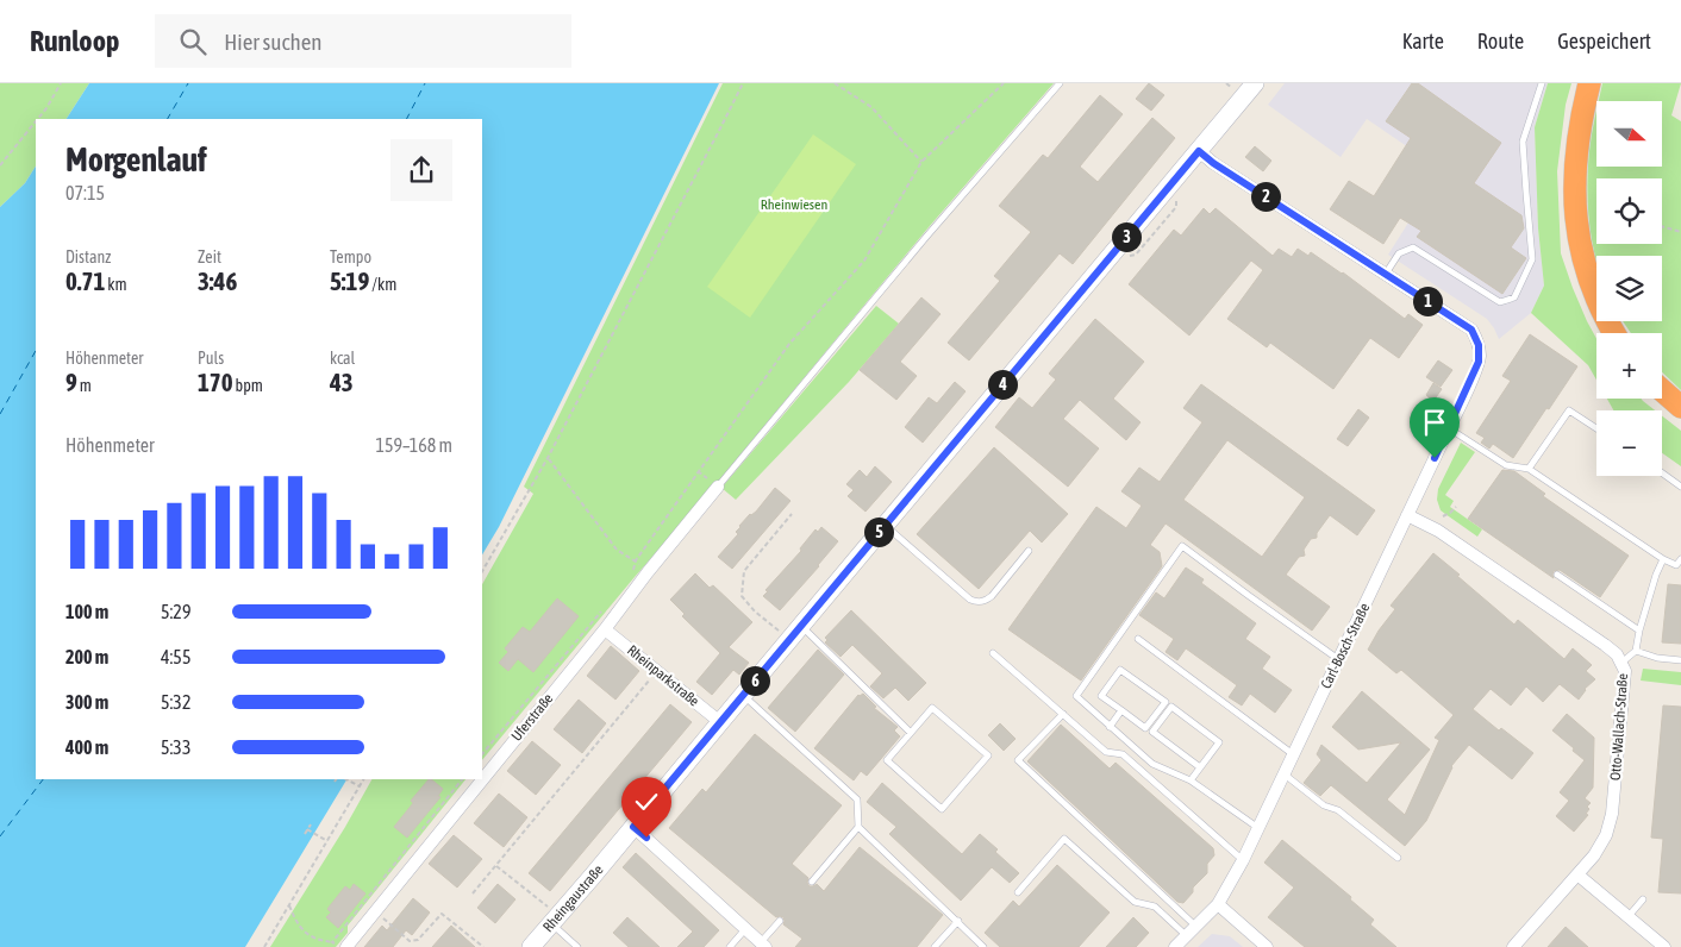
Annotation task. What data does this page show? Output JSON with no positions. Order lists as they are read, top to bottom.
{
  "streets": {
    "street": [
      "Carl-Bosch-Straße",
      "Rheinparkstraße",
      "Uferstraße",
      "Otto-Wallach-Straße",
      "Rheingaustraße"
    ]
  },
  "crossings": [
    ["Carl-Bosch-Straße", "Otto-Wallach-Straße"],
    ["Rheinparkstraße", "Uferstraße"],
    ["Rheinparkstraße", "Rheingaustraße"]
  ],
  "parks": ["Rheinwiesen"],
  "north": "right",
  "page": {
    "header": "Runloop",
    "search": "Hier suchen",
    "nav": ["Karte", "Route", "Gespeichert"],
    "map_buttons": ["+", "−"],
    "heading": ["Morgenlauf", "07:15"],
    "pins": [
      "2",
      "3",
      "1",
      "4",
      "5",
      "6"
    ],
    "stats": [
      ["Distanz", "0.71 km"],
      ["Zeit", "3:46"],
      ["Tempo", "5:19 /km"],
      ["Höhenmeter", "9 m"],
      ["Puls", "170 bpm"],
      ["kcal", "43"]
    ],
    "chart": ["Höhenmeter", "159–168 m"],
    "list": [
      {
        "name": "100 m",
        "note": "5:29"
      },
      {
        "name": "200 m",
        "note": "4:55"
      },
      {
        "name": "300 m",
        "note": "5:32"
      },
      {
        "name": "400 m",
        "note": "5:33"
      }
    ]
  }
}
